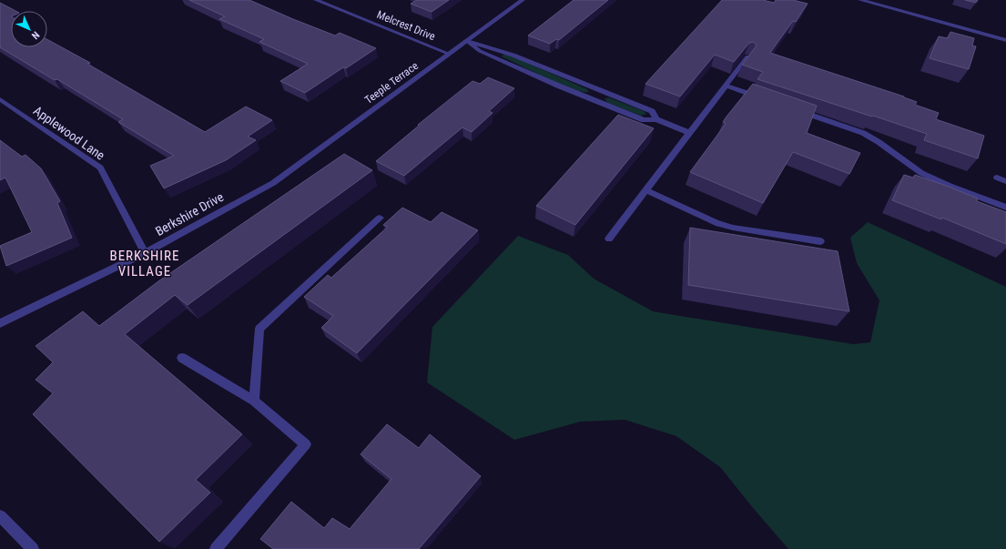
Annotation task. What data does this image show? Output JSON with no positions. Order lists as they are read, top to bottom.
{
  "streets": {
    "street": [
      "Melcrest Drive",
      "Teeple Terrace",
      "Applewood Lane",
      "Berkshire Drive"
    ]
  },
  "crossings": [
    ["Melcrest Drive", "Teeple Terrace"],
    ["Teeple Terrace", "Berkshire Drive"],
    ["Applewood Lane", "Berkshire Drive"]
  ],
  "districts": ["BERKSHIRE VILLAGE"],
  "north": "bottom right"
}
